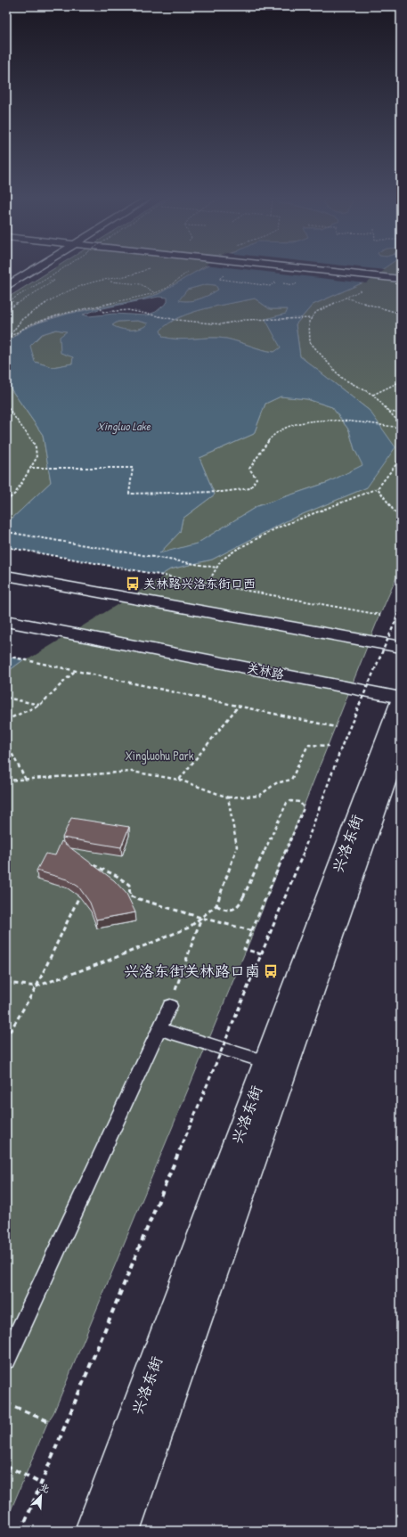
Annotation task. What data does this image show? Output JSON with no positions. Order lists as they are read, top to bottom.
{
  "streets": {
    "street": ["关林路", "兴洛东街"]
  },
  "crossings": [
    ["关林路", "兴洛东街"]
  ],
  "water": ["Xingluo Lake"],
  "parks": ["Xingluohu Park"],
  "places": {
    "bus stop": ["关林路兴洛东街口西", "兴洛东街关林路口南"]
  },
  "north": "top right"
}
